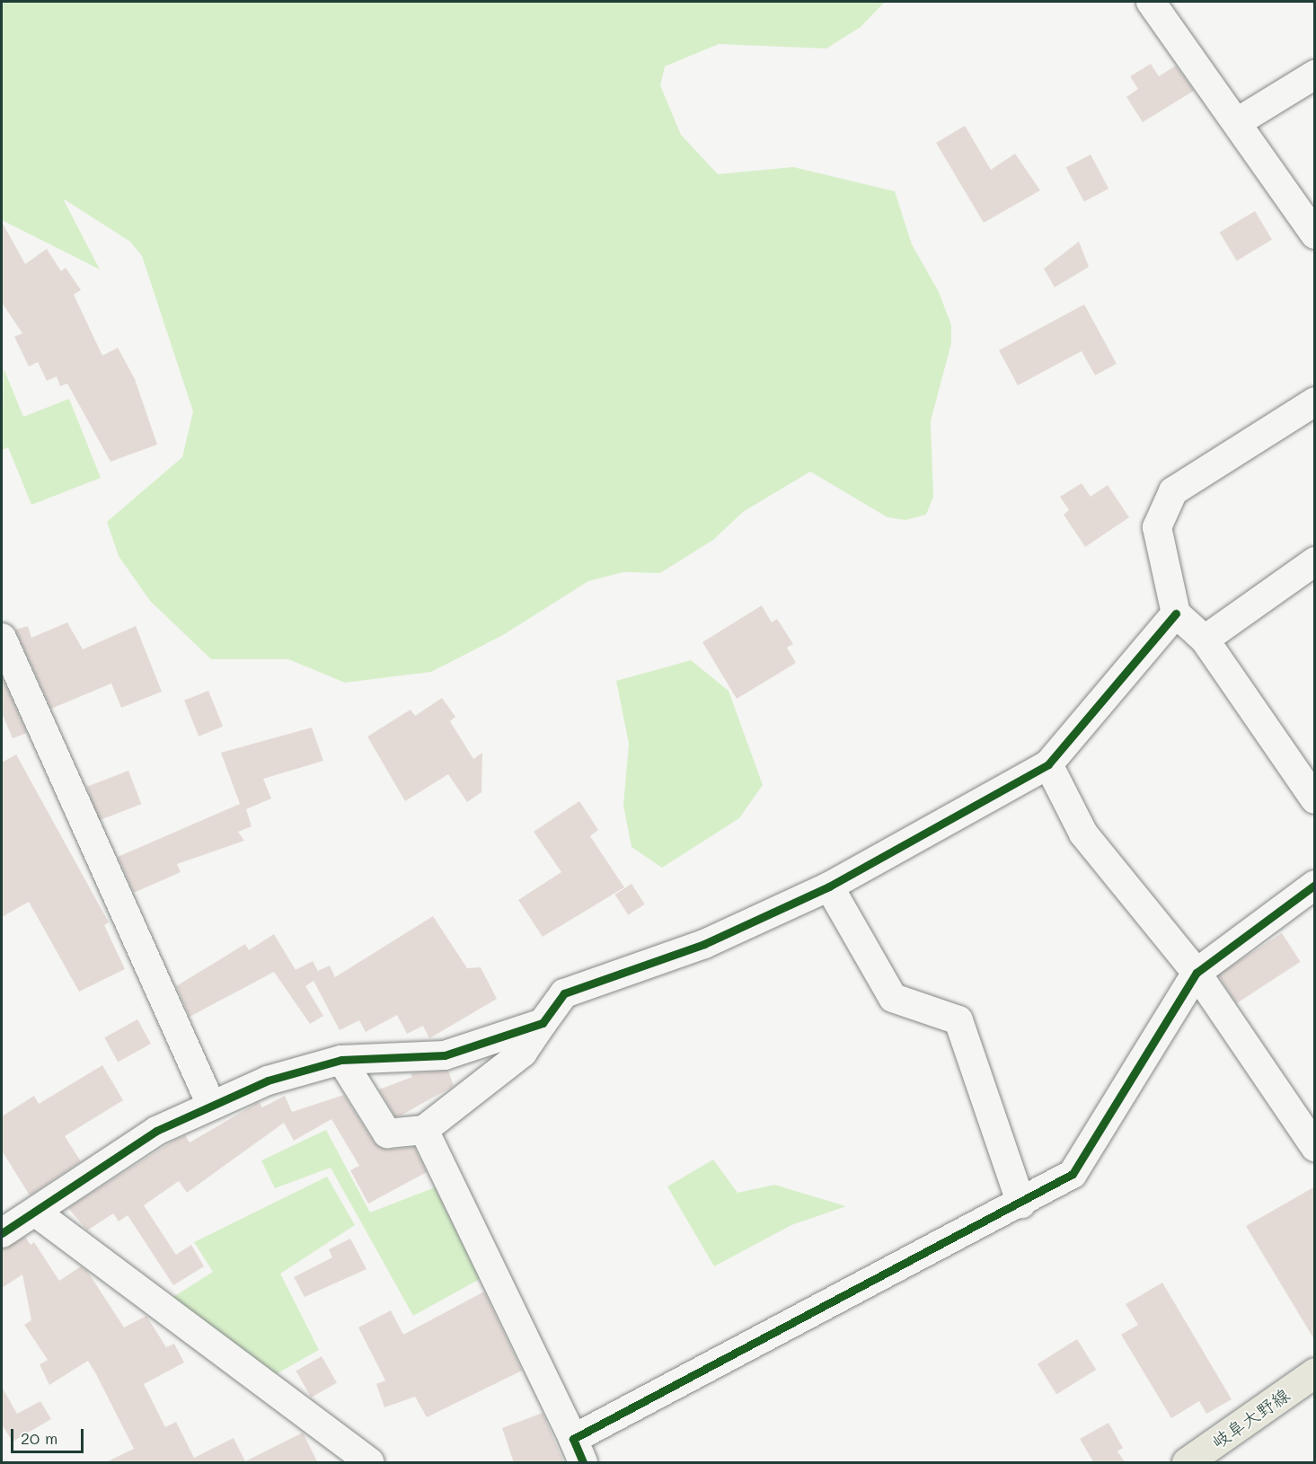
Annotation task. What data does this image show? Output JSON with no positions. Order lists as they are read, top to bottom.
{
  "streets": {
    "main road": ["岐阜大野線"]
  },
  "scale_bar": "20 m"
}
